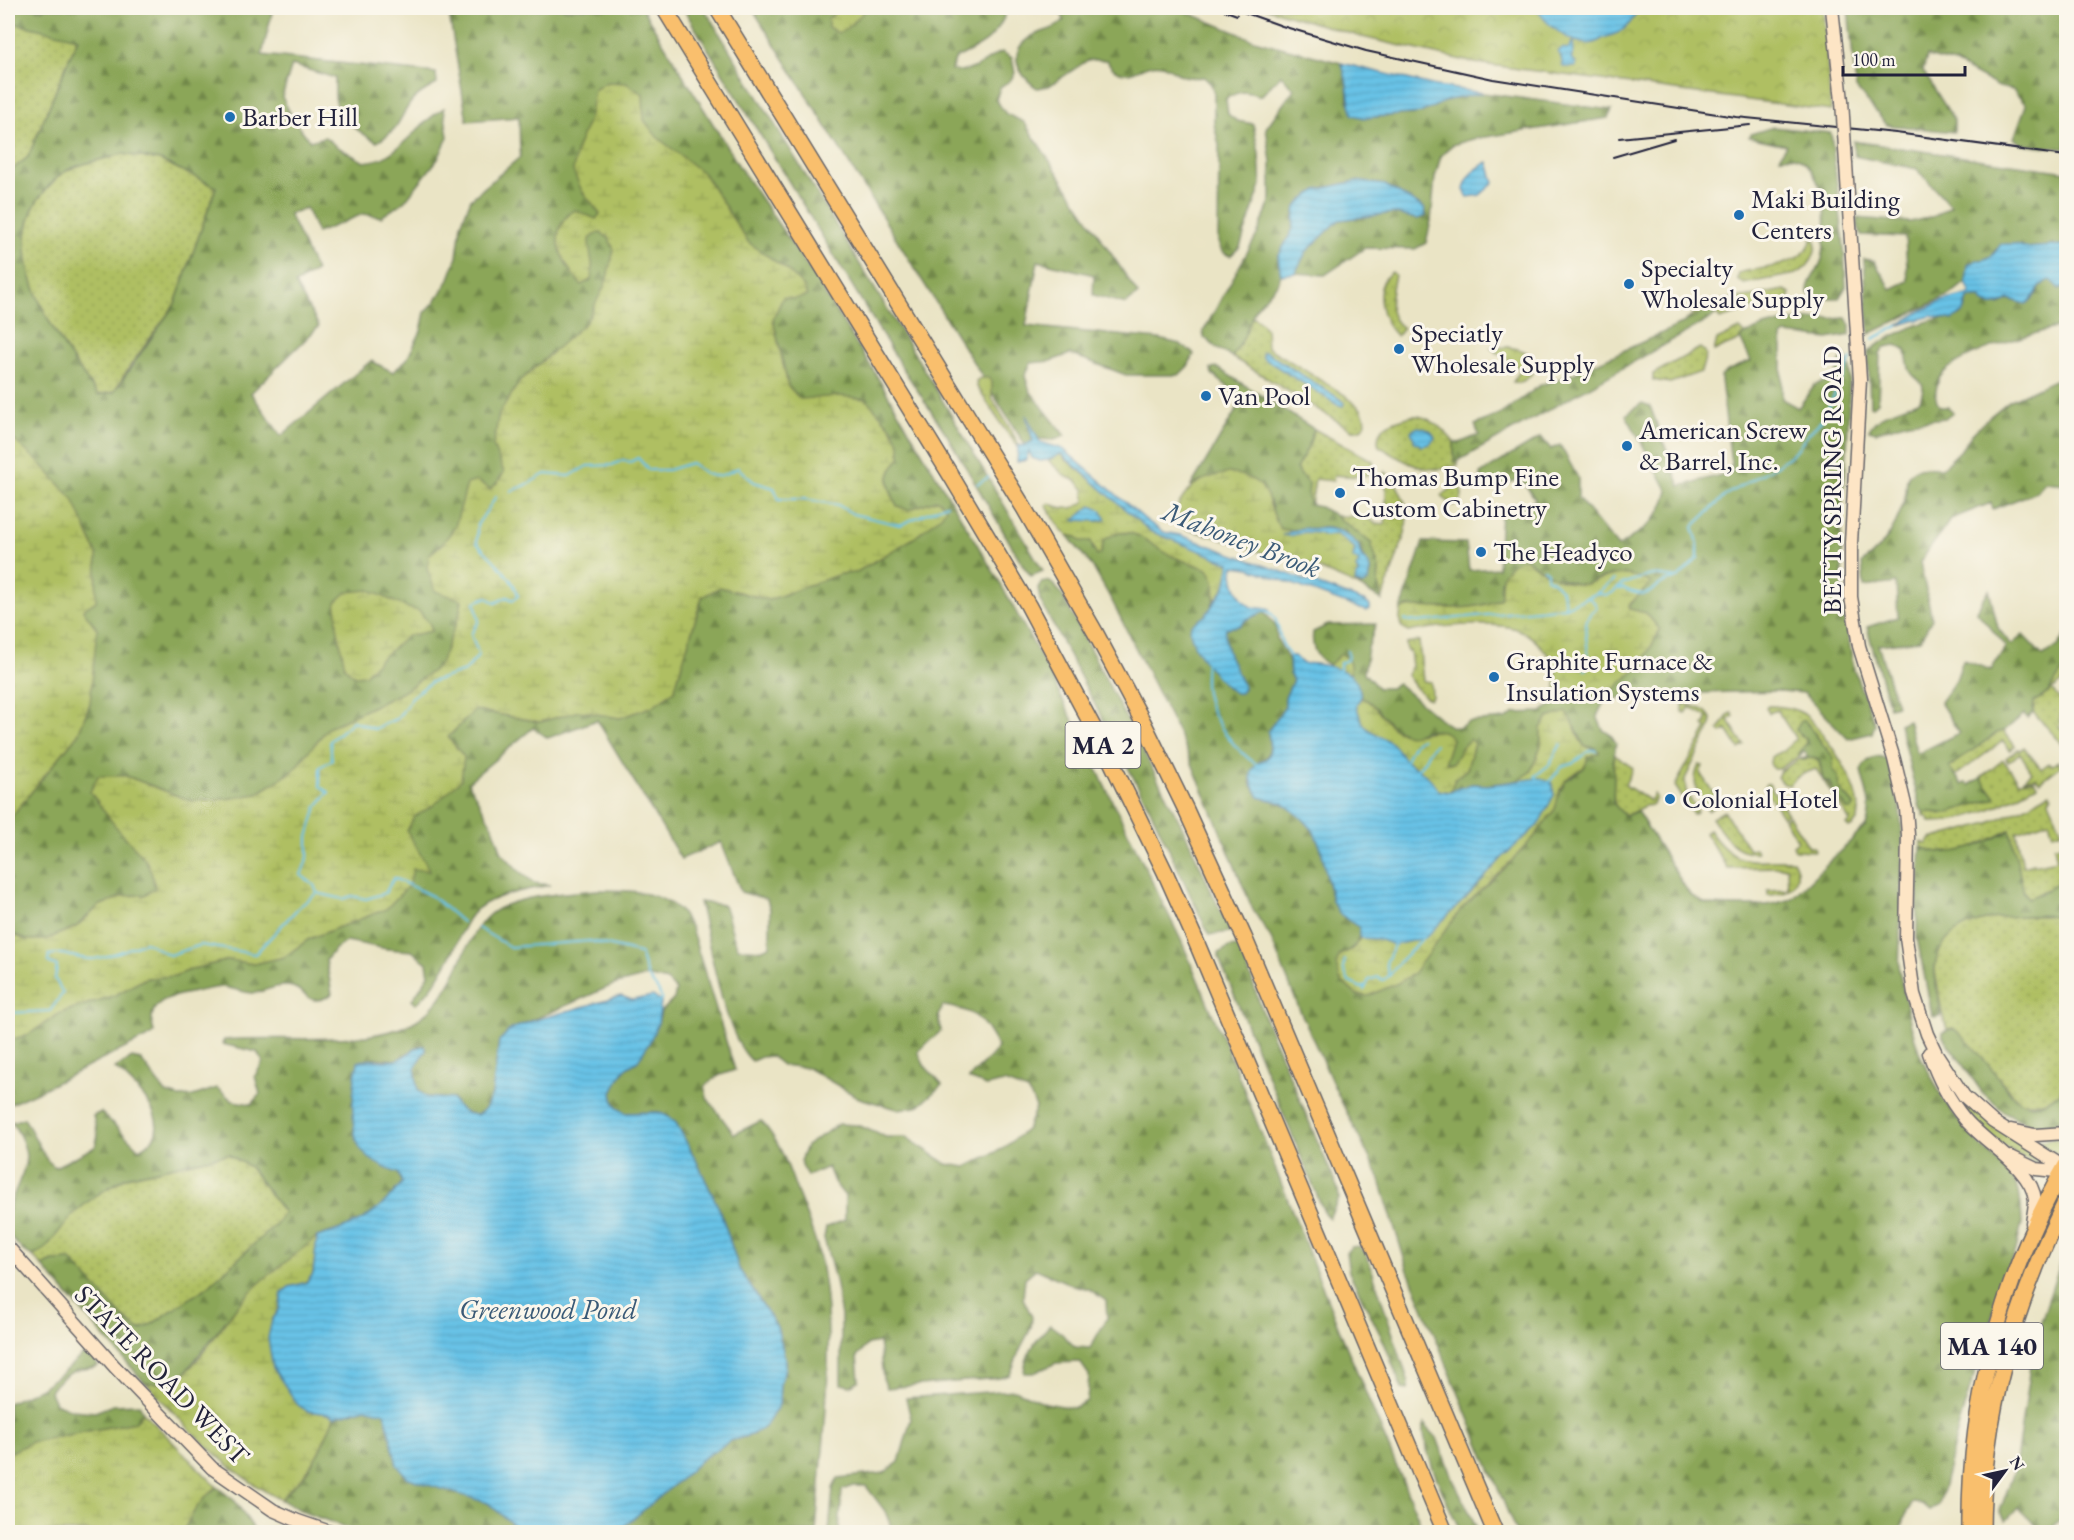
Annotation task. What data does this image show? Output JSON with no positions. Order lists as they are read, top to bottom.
{
  "streets": {
    "highway": ["MA 2", "MA 140"],
    "street": ["BETTY SPRING ROAD", "STATE ROAD WEST"]
  },
  "crossings": [
    ["BETTY SPRING ROAD", "MA 140"]
  ],
  "water": ["Mahoney Brook", "Greenwood Pond"],
  "places": [
    "Barber Hill",
    "Maki Building Centers",
    "Specialty Wholesale Supply",
    "Speciatly Wholesale Supply",
    "Van Pool",
    "American Screw & Barrel, Inc.",
    "Thomas Bump Fine Custom Cabinetry",
    "The Headyco",
    "Graphite Furnace & Insulation Systems",
    "Colonial Hotel"
  ],
  "scale_bar": "100 m",
  "north": "top right"
}
